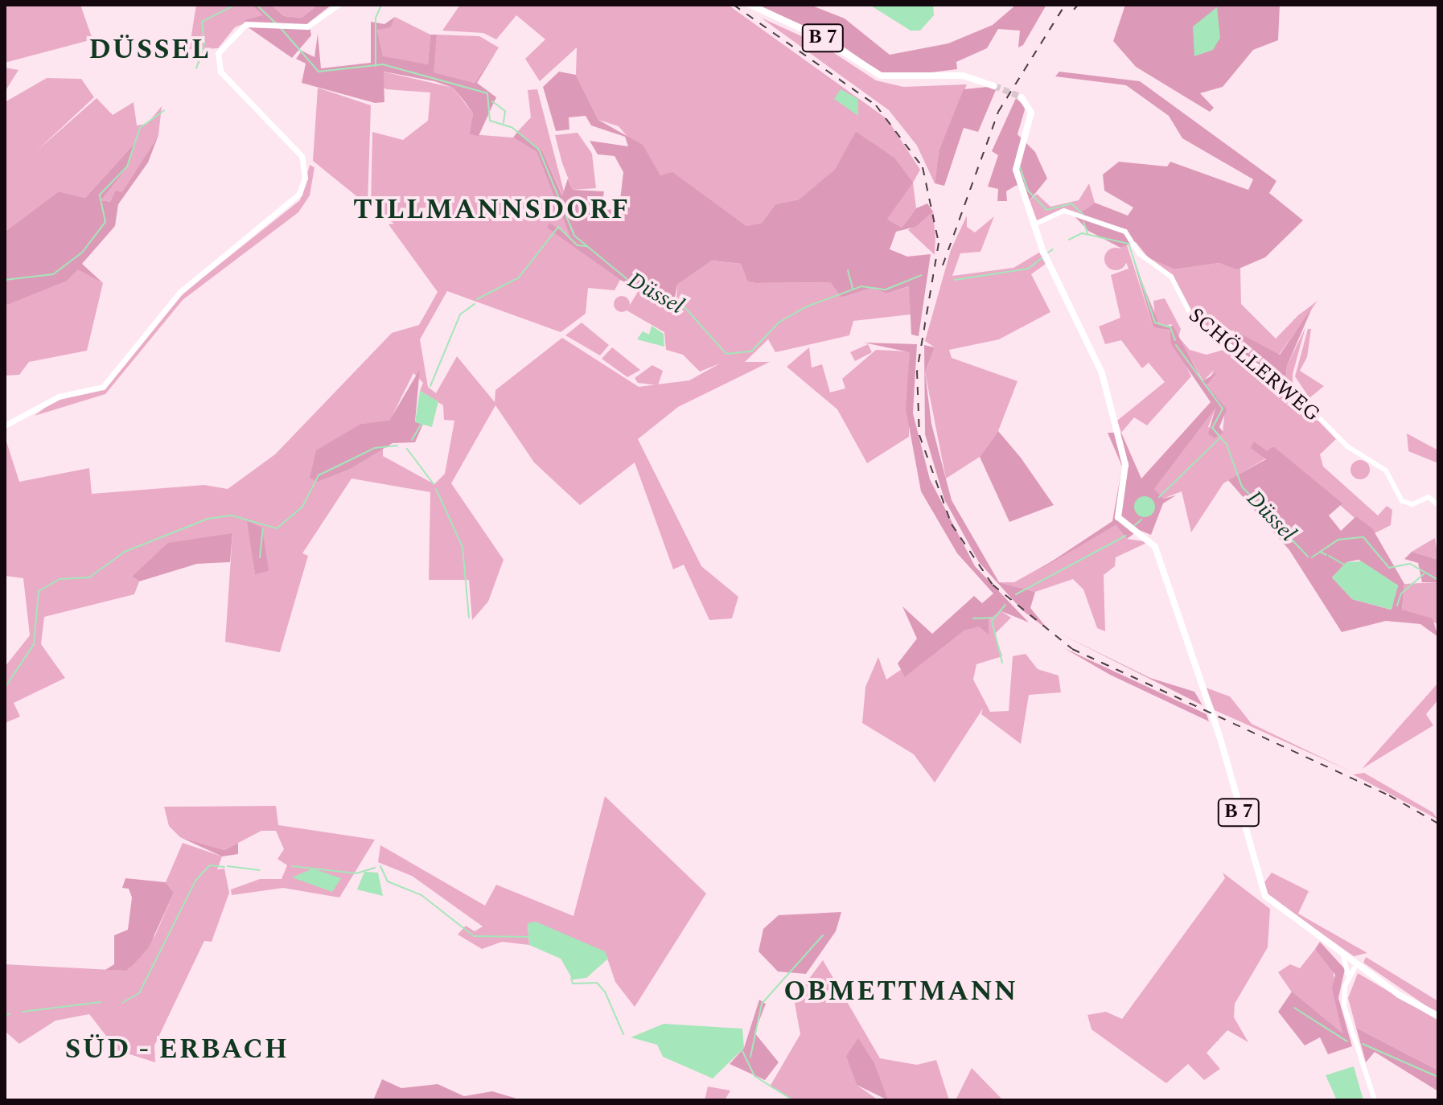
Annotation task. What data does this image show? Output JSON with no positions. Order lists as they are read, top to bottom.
{
  "streets": {
    "main road": ["B 7"],
    "street": ["SCHÖLLERWEG"]
  },
  "crossings": [
    ["B 7", "SCHÖLLERWEG"]
  ],
  "districts": [
    "DÜSSEL",
    "TILLMANNSDORF",
    "OBMETTMANN",
    "SÜD - ERBACH"
  ],
  "water": ["Düssel"]
}
